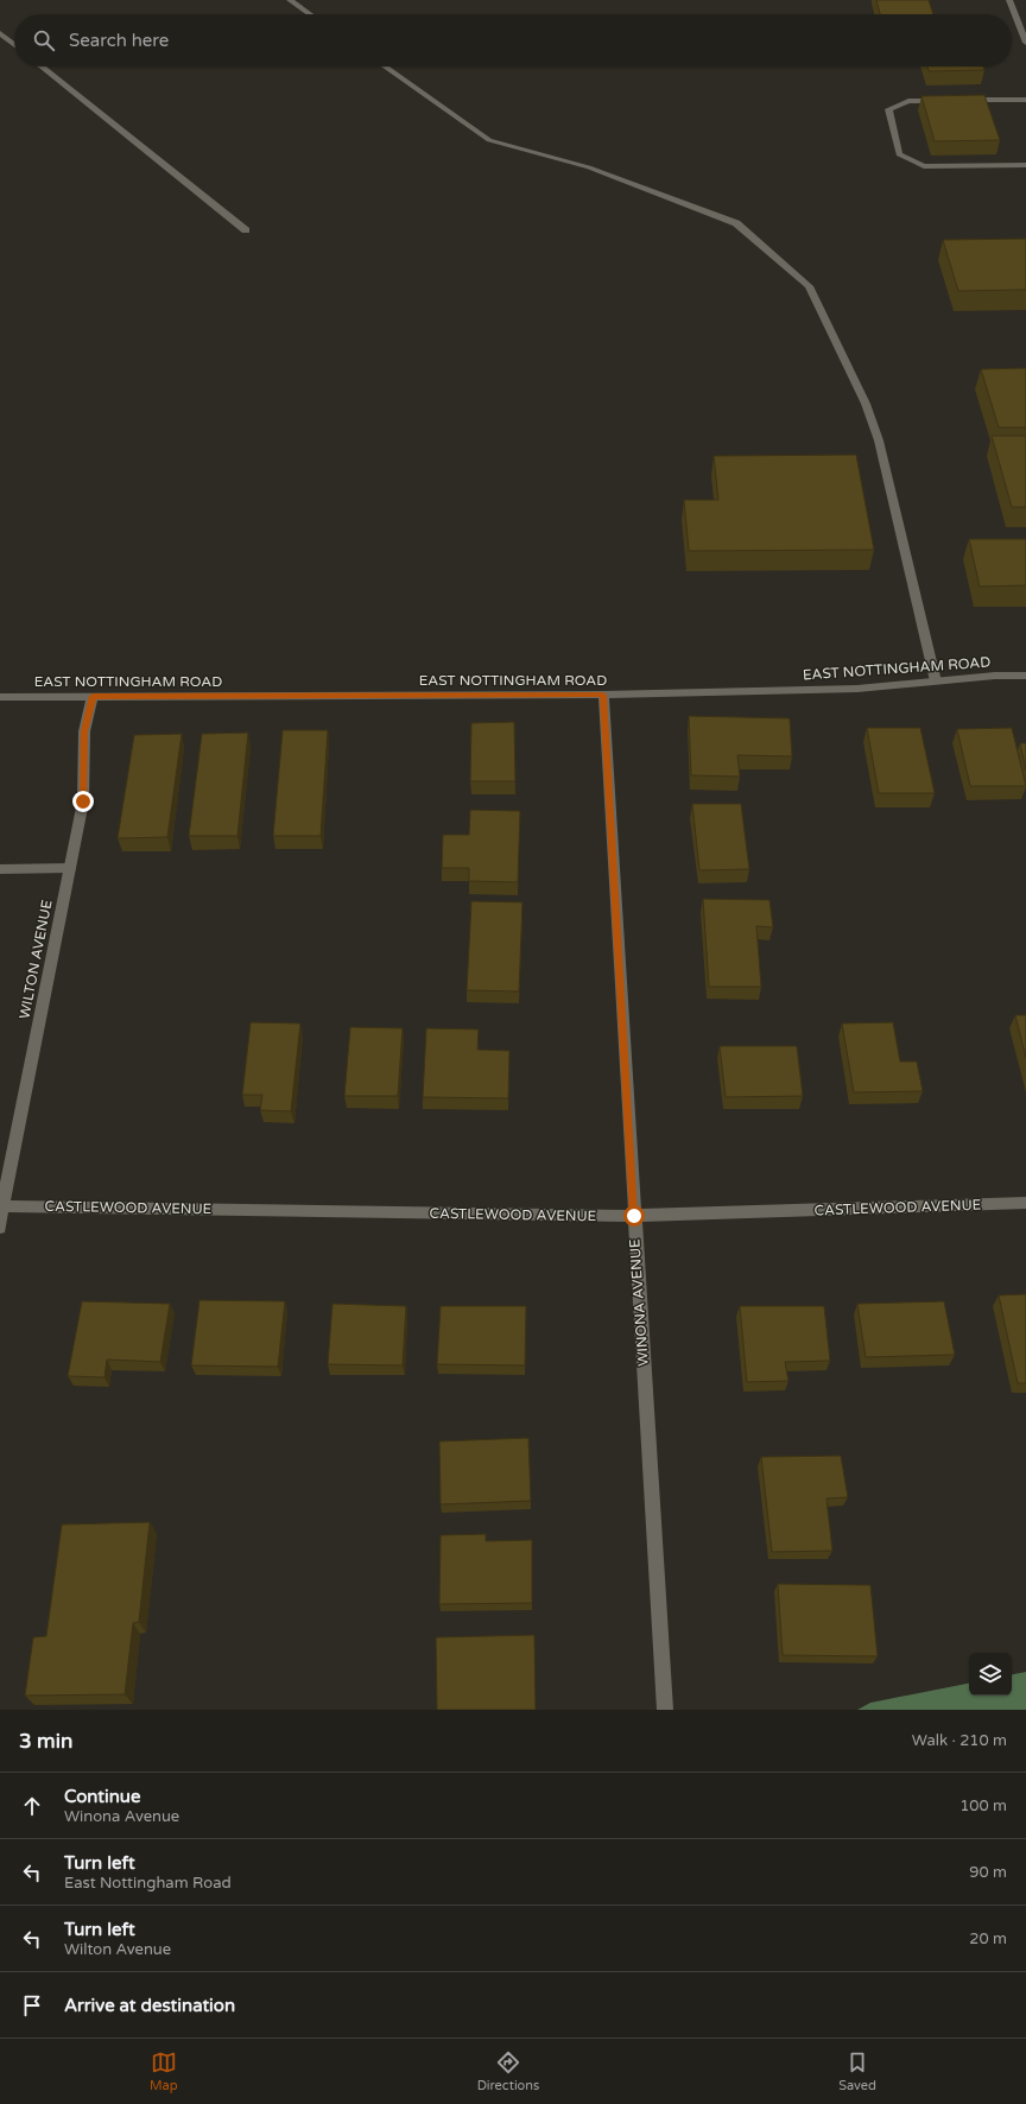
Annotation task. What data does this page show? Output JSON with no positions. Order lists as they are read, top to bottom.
{
  "streets": {
    "street": [
      "EAST NOTTINGHAM ROAD",
      "WILTON AVENUE",
      "CASTLEWOOD AVENUE",
      "WINONA AVENUE"
    ]
  },
  "crossings": [
    ["EAST NOTTINGHAM ROAD", "WILTON AVENUE"],
    ["EAST NOTTINGHAM ROAD", "WINONA AVENUE"],
    ["WILTON AVENUE", "CASTLEWOOD AVENUE"],
    ["CASTLEWOOD AVENUE", "WINONA AVENUE"]
  ],
  "page": {
    "search": "Search here",
    "heading": ["3 min", "Walk · 210 m"],
    "list": [
      ["Continue", "Winona Avenue", "100 m"],
      ["Turn left", "East Nottingham Road", "90 m"],
      ["Turn left", "Wilton Avenue", "20 m"],
      "Arrive at destination"
    ],
    "nav": ["Map", "Directions", "Saved"]
  }
}
